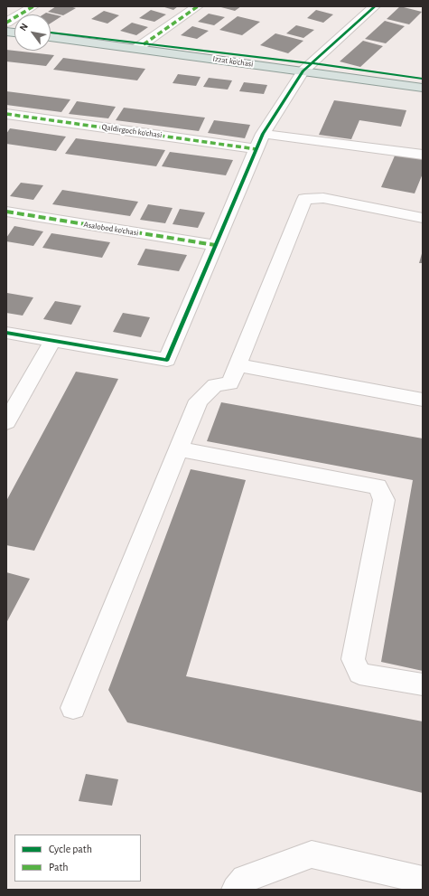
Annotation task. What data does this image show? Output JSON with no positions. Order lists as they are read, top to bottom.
{
  "streets": {
    "main road": ["Izzat ko'chasi"],
    "street": ["Qaldirgoch ko'chasi", "Asalobod ko'chasi"]
  },
  "legend": ["Cycle path", "Path"],
  "north": "top left"
}
